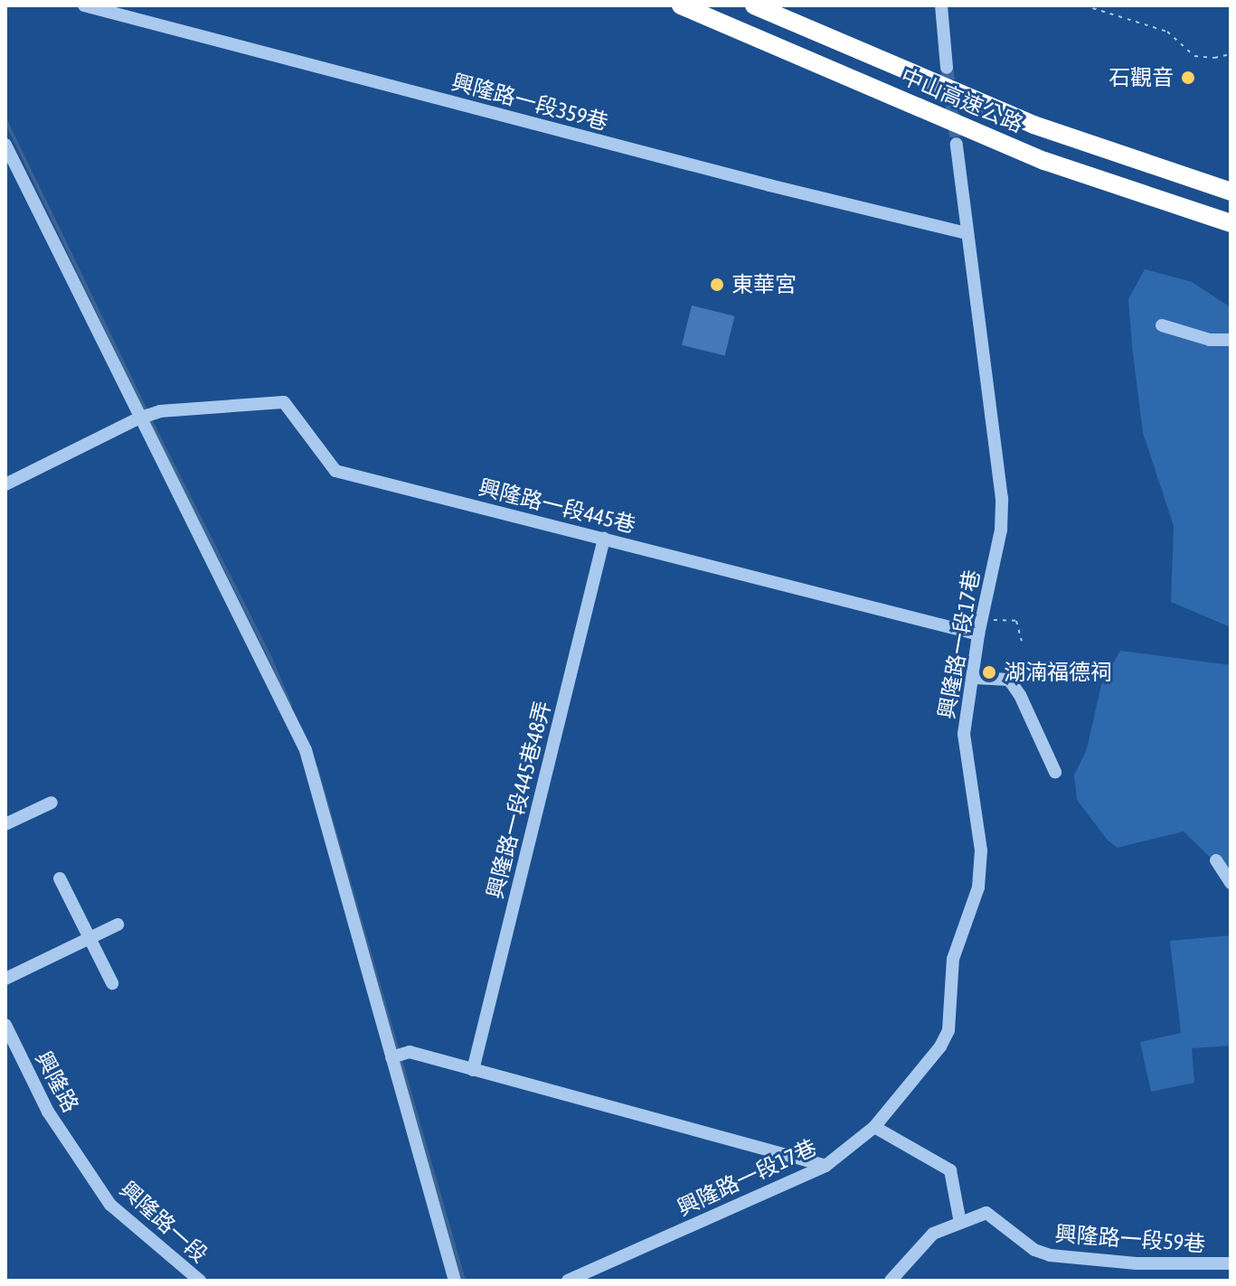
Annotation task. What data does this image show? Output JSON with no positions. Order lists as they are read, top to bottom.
{
  "streets": {
    "highway": ["中山高速公路"],
    "street": [
      "興隆路一段359巷",
      "興隆路一段445巷",
      "興隆路一段17巷",
      "興隆路一段445巷48弄",
      "興隆路",
      "興隆路一段",
      "興隆路一段59巷"
    ]
  },
  "crossings": [
    ["興隆路一段359巷", "興隆路一段17巷"],
    ["興隆路一段445巷", "興隆路一段17巷"],
    ["興隆路一段445巷", "興隆路一段445巷48弄"],
    ["興隆路", "興隆路一段"]
  ],
  "places": ["石觀音", "東華宮", "湖湳福德祠"]
}
